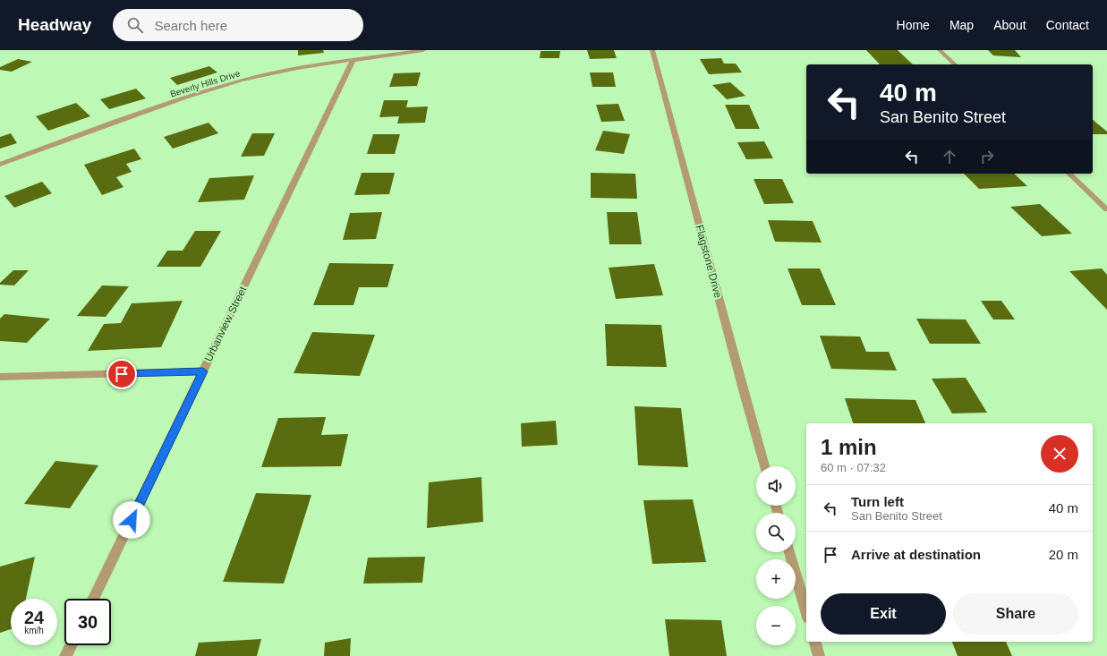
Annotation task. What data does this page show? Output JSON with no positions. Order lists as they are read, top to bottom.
{
  "streets": {
    "street": ["Beverly Hills Drive", "Flagstone Drive", "Urbanview Street"]
  },
  "crossings": [
    ["Beverly Hills Drive", "Urbanview Street"]
  ],
  "page": {
    "header": "Headway",
    "search": "Search here",
    "nav": [
      "Home",
      "Map",
      "About",
      "Contact"
    ],
    "turn": ["40 m", "San Benito Street"],
    "heading": ["1 min", "60 m · 07:32"],
    "map_buttons": ["+", "−"],
    "list": [
      {
        "name": "Turn left",
        "note": "San Benito Street",
        "value": "40 m"
      },
      {
        "name": "Arrive at destination",
        "value": "20 m"
      }
    ],
    "buttons": ["Exit", "Share"],
    "speed": "24 km/h",
    "limit": "30"
  }
}
